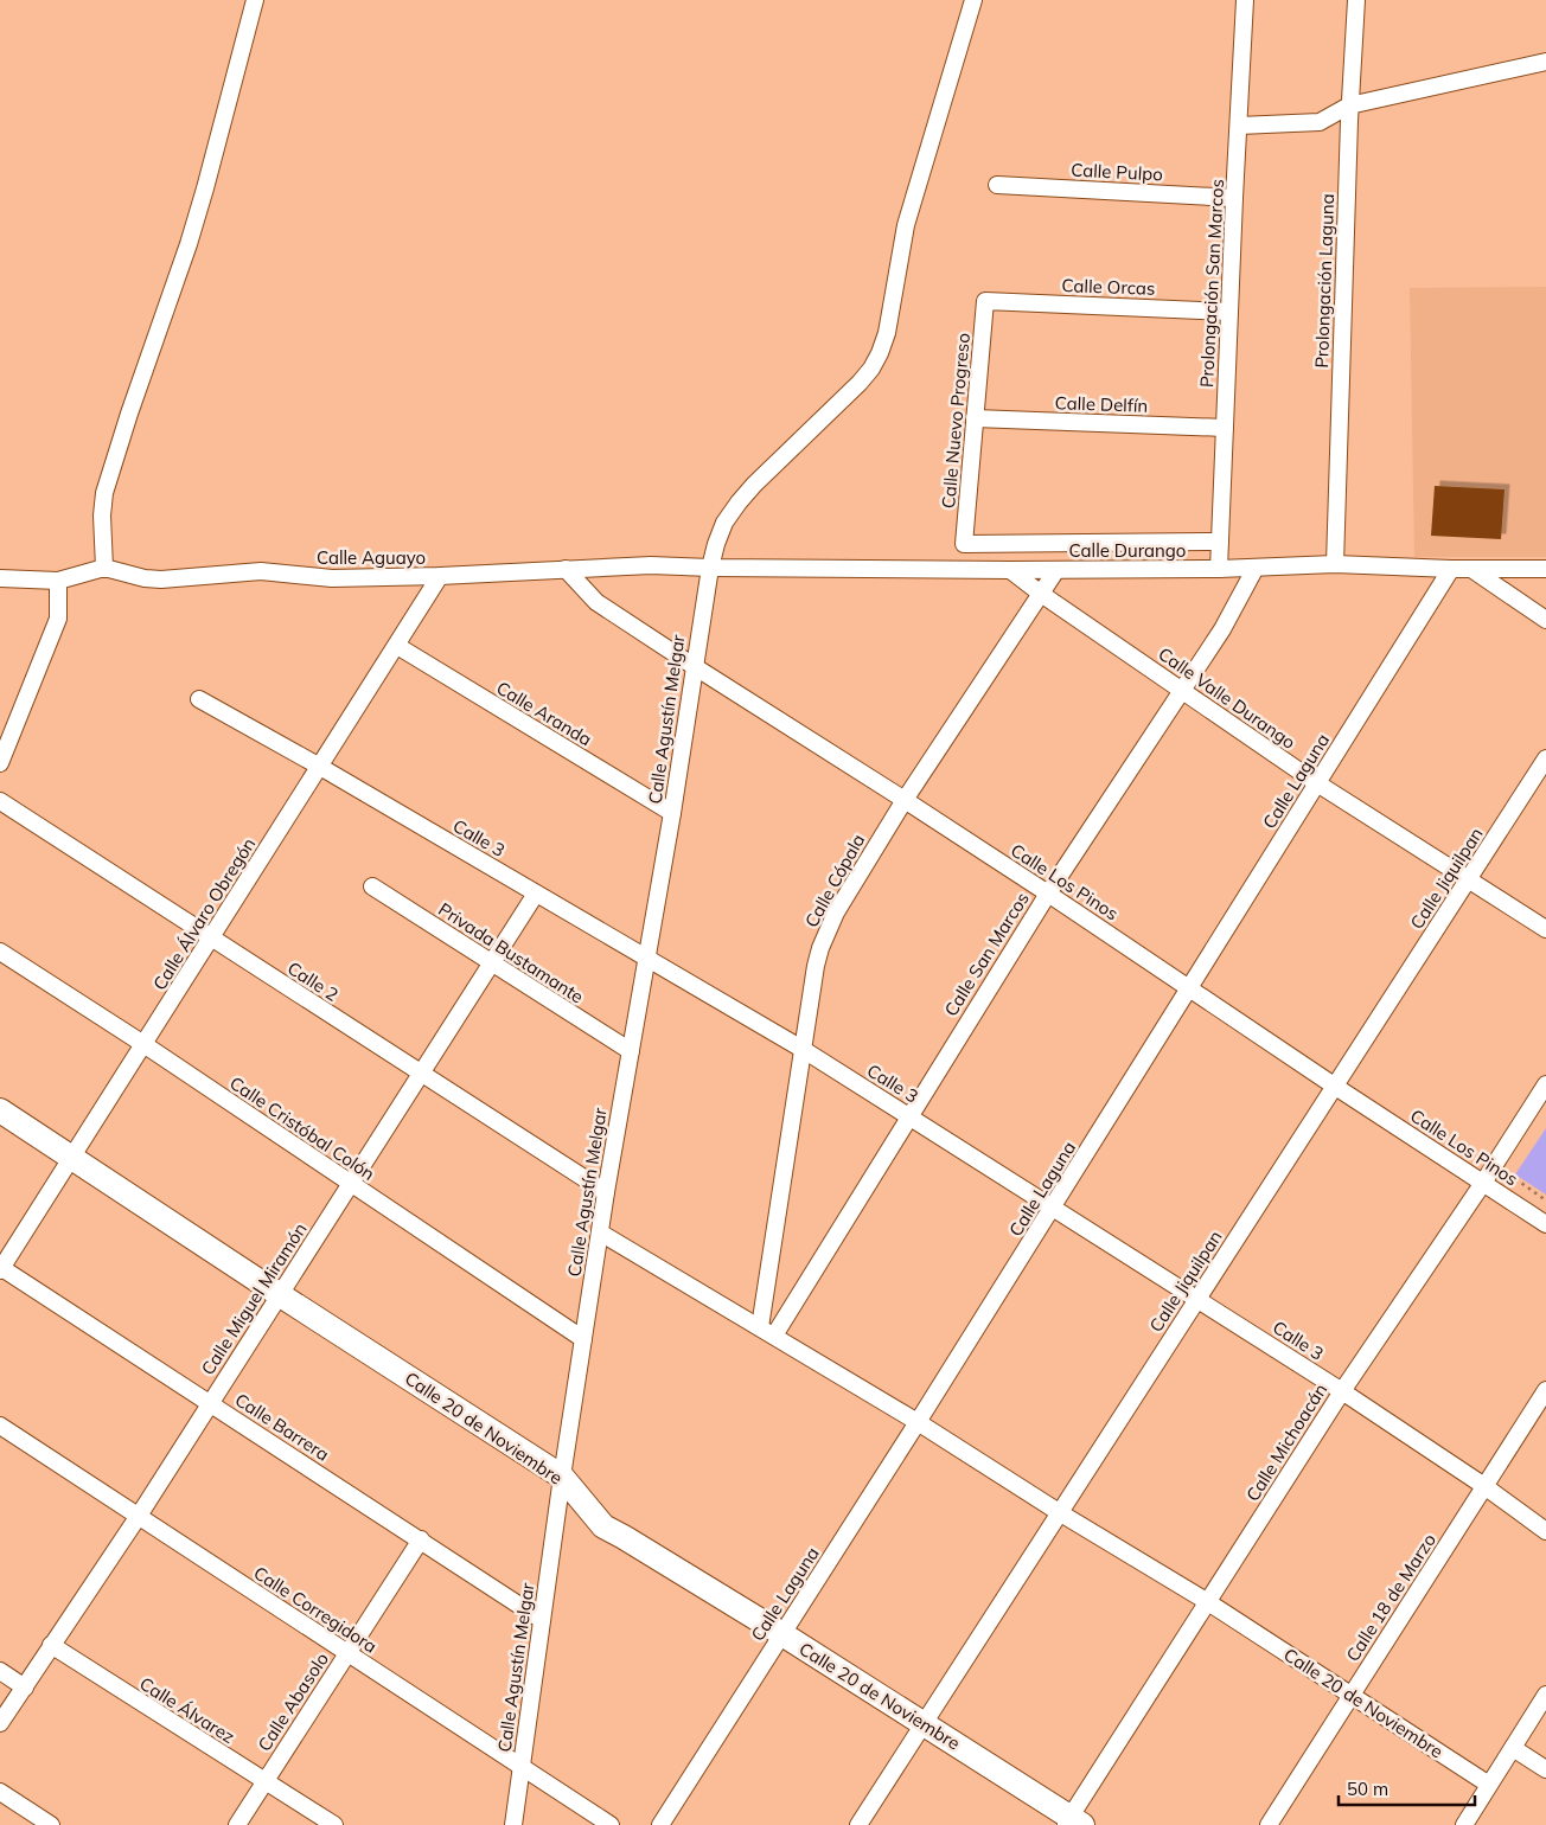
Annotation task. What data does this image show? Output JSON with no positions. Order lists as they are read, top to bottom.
{
  "streets": {
    "street": [
      "Calle Pulpo",
      "Prolongación Laguna",
      "Prolongación San Marcos",
      "Calle Orcas",
      "Calle Delfín",
      "Calle Nuevo Progreso",
      "Calle Durango",
      "Calle Aguayo",
      "Calle Valle Durango",
      "Calle Aranda",
      "Calle Agustín Melgar",
      "Calle Laguna",
      "Calle 3",
      "Calle Jiquilpan",
      "Calle Cópala",
      "Calle Los Pinos",
      "Calle Álvaro Obregón",
      "Privada Bustamante",
      "Calle San Marcos",
      "Calle 2",
      "Calle Cristóbal Colón",
      "Calle Miguel Miramón",
      "Calle Barrera",
      "Calle 20 de Noviembre",
      "Calle Michoacán",
      "Calle 18 de Marzo",
      "Calle Corregidora",
      "Calle Abasolo",
      "Calle Álvarez"
    ]
  },
  "crossings": [
    ["Calle Pulpo", "Prolongación San Marcos"],
    ["Prolongación Laguna", "Calle Durango"],
    ["Prolongación San Marcos", "Calle Orcas"],
    ["Prolongación San Marcos", "Calle Delfín"],
    ["Prolongación San Marcos", "Calle Nuevo Progreso"],
    ["Prolongación San Marcos", "Calle Durango"],
    ["Calle Orcas", "Calle Nuevo Progreso"],
    ["Calle Delfín", "Calle Nuevo Progreso"],
    ["Calle Durango", "Calle Aguayo"],
    ["Calle Durango", "Calle Valle Durango"],
    ["Calle Durango", "Calle Agustín Melgar"],
    ["Calle Durango", "Calle Laguna"],
    ["Calle Durango", "Calle Cópala"],
    ["Calle Durango", "Calle San Marcos"],
    ["Calle Aguayo", "Calle Agustín Melgar"],
    ["Calle Aguayo", "Calle Los Pinos"],
    ["Calle Aguayo", "Calle Álvaro Obregón"],
    ["Calle Valle Durango", "Calle Laguna"],
    ["Calle Valle Durango", "Calle Jiquilpan"],
    ["Calle Valle Durango", "Calle Cópala"],
    ["Calle Valle Durango", "Calle San Marcos"],
    ["Calle Aranda", "Calle Agustín Melgar"],
    ["Calle Aranda", "Calle Álvaro Obregón"],
    ["Calle Agustín Melgar", "Calle 3"],
    ["Calle Agustín Melgar", "Calle Los Pinos"],
    ["Calle Agustín Melgar", "Privada Bustamante"],
    ["Calle Agustín Melgar", "Calle 2"],
    ["Calle Agustín Melgar", "Calle Cristóbal Colón"],
    ["Calle Agustín Melgar", "Calle Barrera"],
    ["Calle Agustín Melgar", "Calle 20 de Noviembre"],
    ["Calle Agustín Melgar", "Calle Corregidora"],
    ["Calle Laguna", "Calle 3"],
    ["Calle Laguna", "Calle Los Pinos"],
    ["Calle Laguna", "Calle 20 de Noviembre"],
    ["Calle 3", "Calle Jiquilpan"],
    ["Calle 3", "Calle Cópala"],
    ["Calle 3", "Calle Álvaro Obregón"],
    ["Calle 3", "Calle San Marcos"],
    ["Calle 3", "Calle Miguel Miramón"],
    ["Calle 3", "Calle Michoacán"],
    ["Calle 3", "Calle 18 de Marzo"],
    ["Calle Jiquilpan", "Calle Los Pinos"],
    ["Calle Jiquilpan", "Calle 20 de Noviembre"],
    ["Calle Cópala", "Calle Los Pinos"],
    ["Calle Cópala", "Calle San Marcos"],
    ["Calle Cópala", "Calle 20 de Noviembre"],
    ["Calle Los Pinos", "Calle San Marcos"],
    ["Calle Los Pinos", "Calle Michoacán"],
    ["Calle Álvaro Obregón", "Calle 2"],
    ["Calle Álvaro Obregón", "Calle Cristóbal Colón"],
    ["Calle Álvaro Obregón", "Calle Barrera"],
    ["Calle Álvaro Obregón", "Calle 20 de Noviembre"],
    ["Privada Bustamante", "Calle Miguel Miramón"],
    ["Calle San Marcos", "Calle 20 de Noviembre"],
    ["Calle 2", "Calle Miguel Miramón"],
    ["Calle Cristóbal Colón", "Calle Miguel Miramón"],
    ["Calle Miguel Miramón", "Calle Barrera"],
    ["Calle Miguel Miramón", "Calle 20 de Noviembre"],
    ["Calle Miguel Miramón", "Calle Corregidora"],
    ["Calle Miguel Miramón", "Calle Álvarez"],
    ["Calle Barrera", "Calle Abasolo"],
    ["Calle 20 de Noviembre", "Calle Michoacán"],
    ["Calle 20 de Noviembre", "Calle 18 de Marzo"],
    ["Calle Corregidora", "Calle Abasolo"],
    ["Calle Abasolo", "Calle Álvarez"]
  ],
  "scale_bar": "50 m"
}
